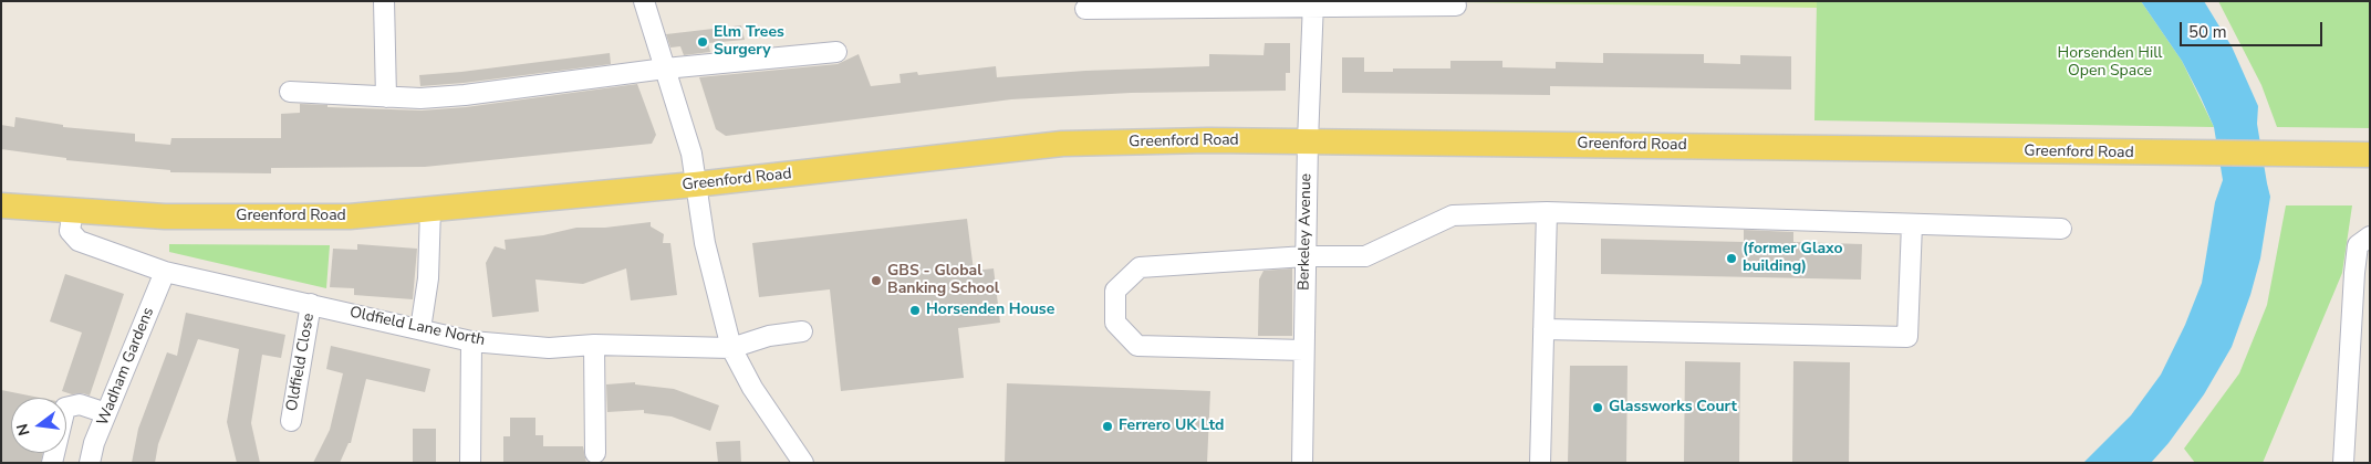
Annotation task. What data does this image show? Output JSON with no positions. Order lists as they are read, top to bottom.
{
  "streets": {
    "main road": ["Greenford Road"],
    "street": [
      "Berkeley Avenue",
      "Oldfield Lane North",
      "Oldfield Close",
      "Wadham Gardens"
    ]
  },
  "crossings": [
    ["Greenford Road", "Berkeley Avenue"],
    ["Greenford Road", "Oldfield Lane North"],
    ["Oldfield Lane North", "Oldfield Close"],
    ["Oldfield Lane North", "Wadham Gardens"]
  ],
  "parks": ["Horsenden Hill Open Space"],
  "places": [
    "Elm Trees Surgery",
    "(former Glaxo building)",
    "GBS - Global Banking School",
    "Horsenden House",
    "Glassworks Court",
    "Ferrero UK Ltd"
  ],
  "scale_bar": "50 m",
  "north": "left"
}
